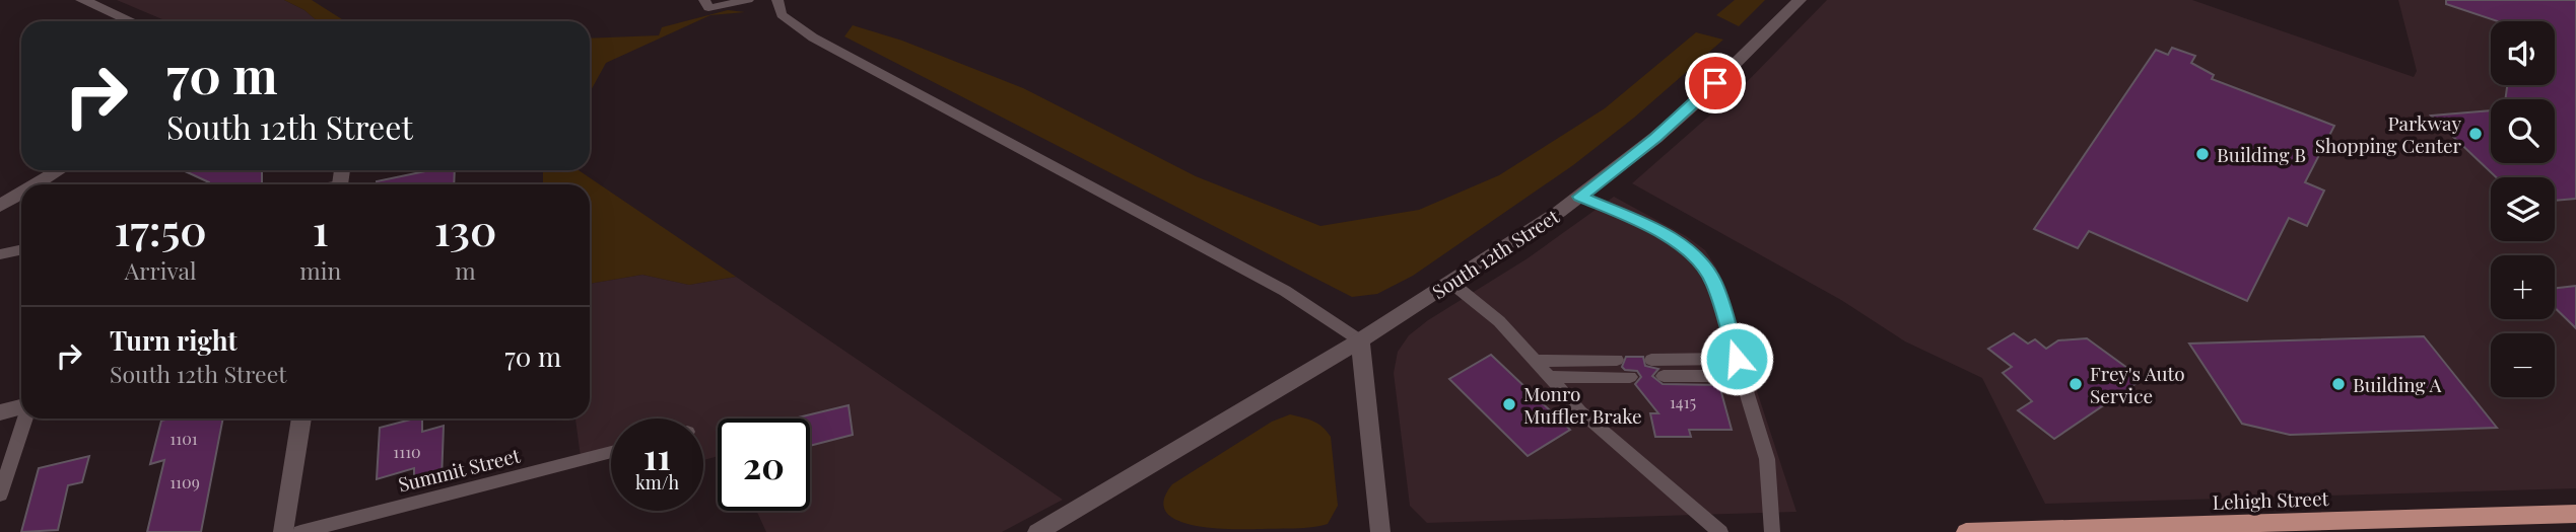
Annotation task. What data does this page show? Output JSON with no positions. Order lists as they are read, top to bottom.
{
  "streets": {
    "main road": ["Lehigh Street"],
    "street": ["South 12th Street"],
    "lane": ["Summit Street"]
  },
  "places": [
    "Parkway Shopping Center",
    "Building B",
    "Frey's Auto Service",
    "Building A",
    "Monro Muffler Brake"
  ],
  "house_numbers": [
    "1415",
    "1101",
    "1110",
    "1109"
  ],
  "page": {
    "map_buttons": ["+", "−"],
    "turn": ["70 m", "South 12th Street"],
    "eta": [
      "17:50",
      "Arrival",
      "1",
      "min",
      "130",
      "m"
    ],
    "list": [
      {
        "name": "Turn right",
        "note": "South 12th Street",
        "value": "70 m"
      }
    ],
    "speed": "11 km/h",
    "limit": "20"
  }
}
